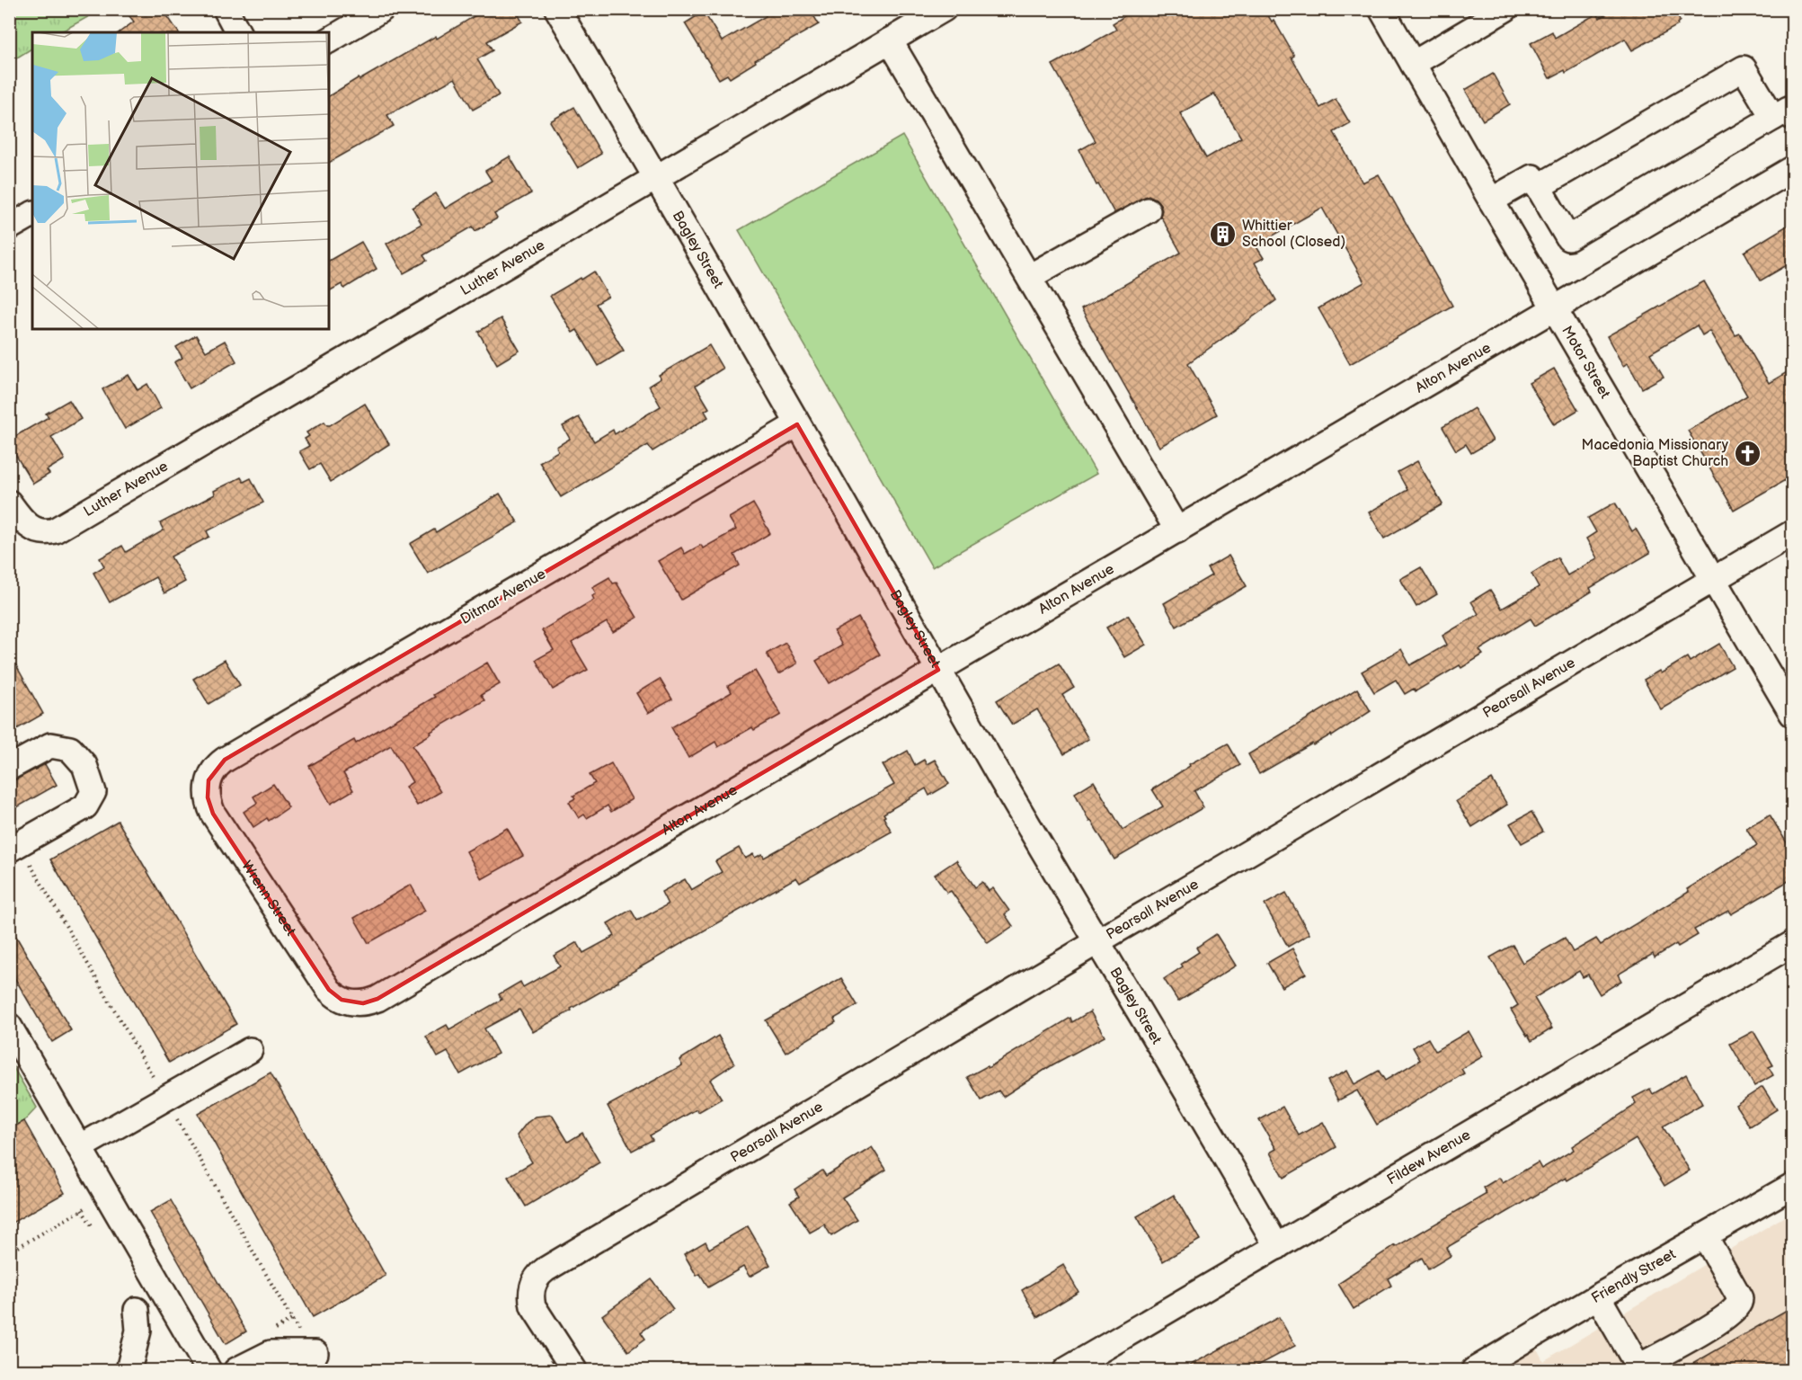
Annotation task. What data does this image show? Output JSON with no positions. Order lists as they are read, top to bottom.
{
  "streets": {
    "street": [
      "Bagley Street",
      "Luther Avenue",
      "Motor Street",
      "Alton Avenue",
      "Ditmar Avenue",
      "Pearsall Avenue",
      "Wrenn Street",
      "Fildew Avenue",
      "Friendly Street"
    ]
  },
  "crossings": [
    ["Bagley Street", "Luther Avenue"],
    ["Bagley Street", "Alton Avenue"],
    ["Bagley Street", "Ditmar Avenue"],
    ["Bagley Street", "Pearsall Avenue"],
    ["Bagley Street", "Fildew Avenue"],
    ["Motor Street", "Alton Avenue"],
    ["Motor Street", "Pearsall Avenue"],
    ["Alton Avenue", "Wrenn Street"],
    ["Ditmar Avenue", "Wrenn Street"]
  ],
  "places": {
    "building": ["Whittier School (Closed)"],
    "church": ["Macedonia Missionary Baptist Church"]
  }
}
